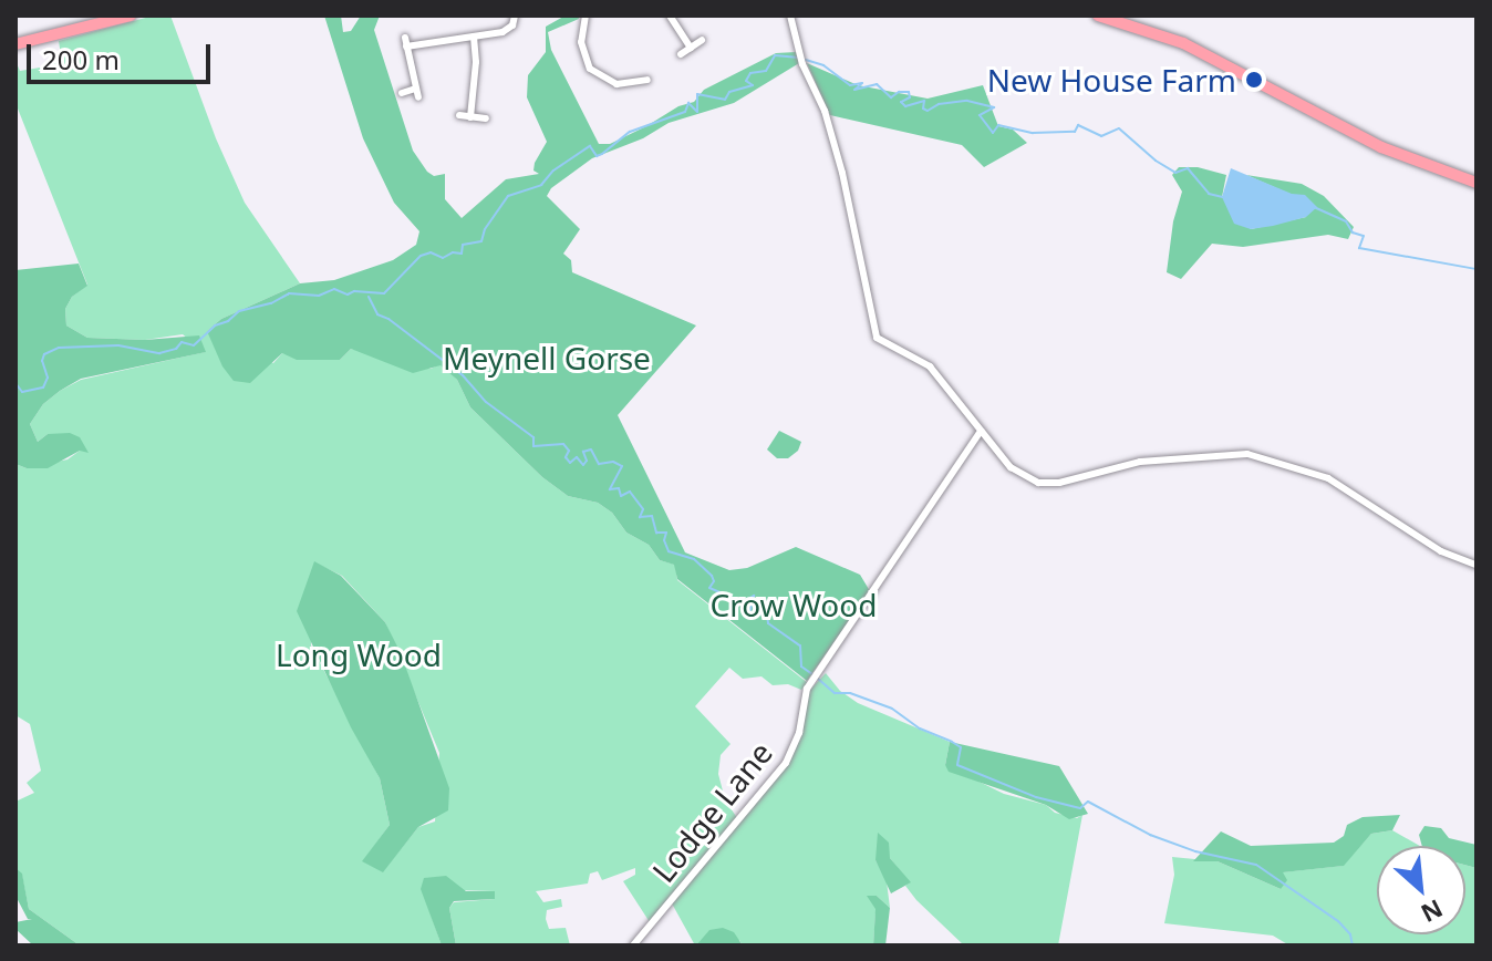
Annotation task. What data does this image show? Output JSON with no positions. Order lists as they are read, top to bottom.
{
  "streets": {
    "street": ["Lodge Lane"]
  },
  "parks": ["Meynell Gorse", "Crow Wood", "Long Wood"],
  "places": ["New House Farm"],
  "scale_bar": "200 m",
  "north": "bottom right"
}
